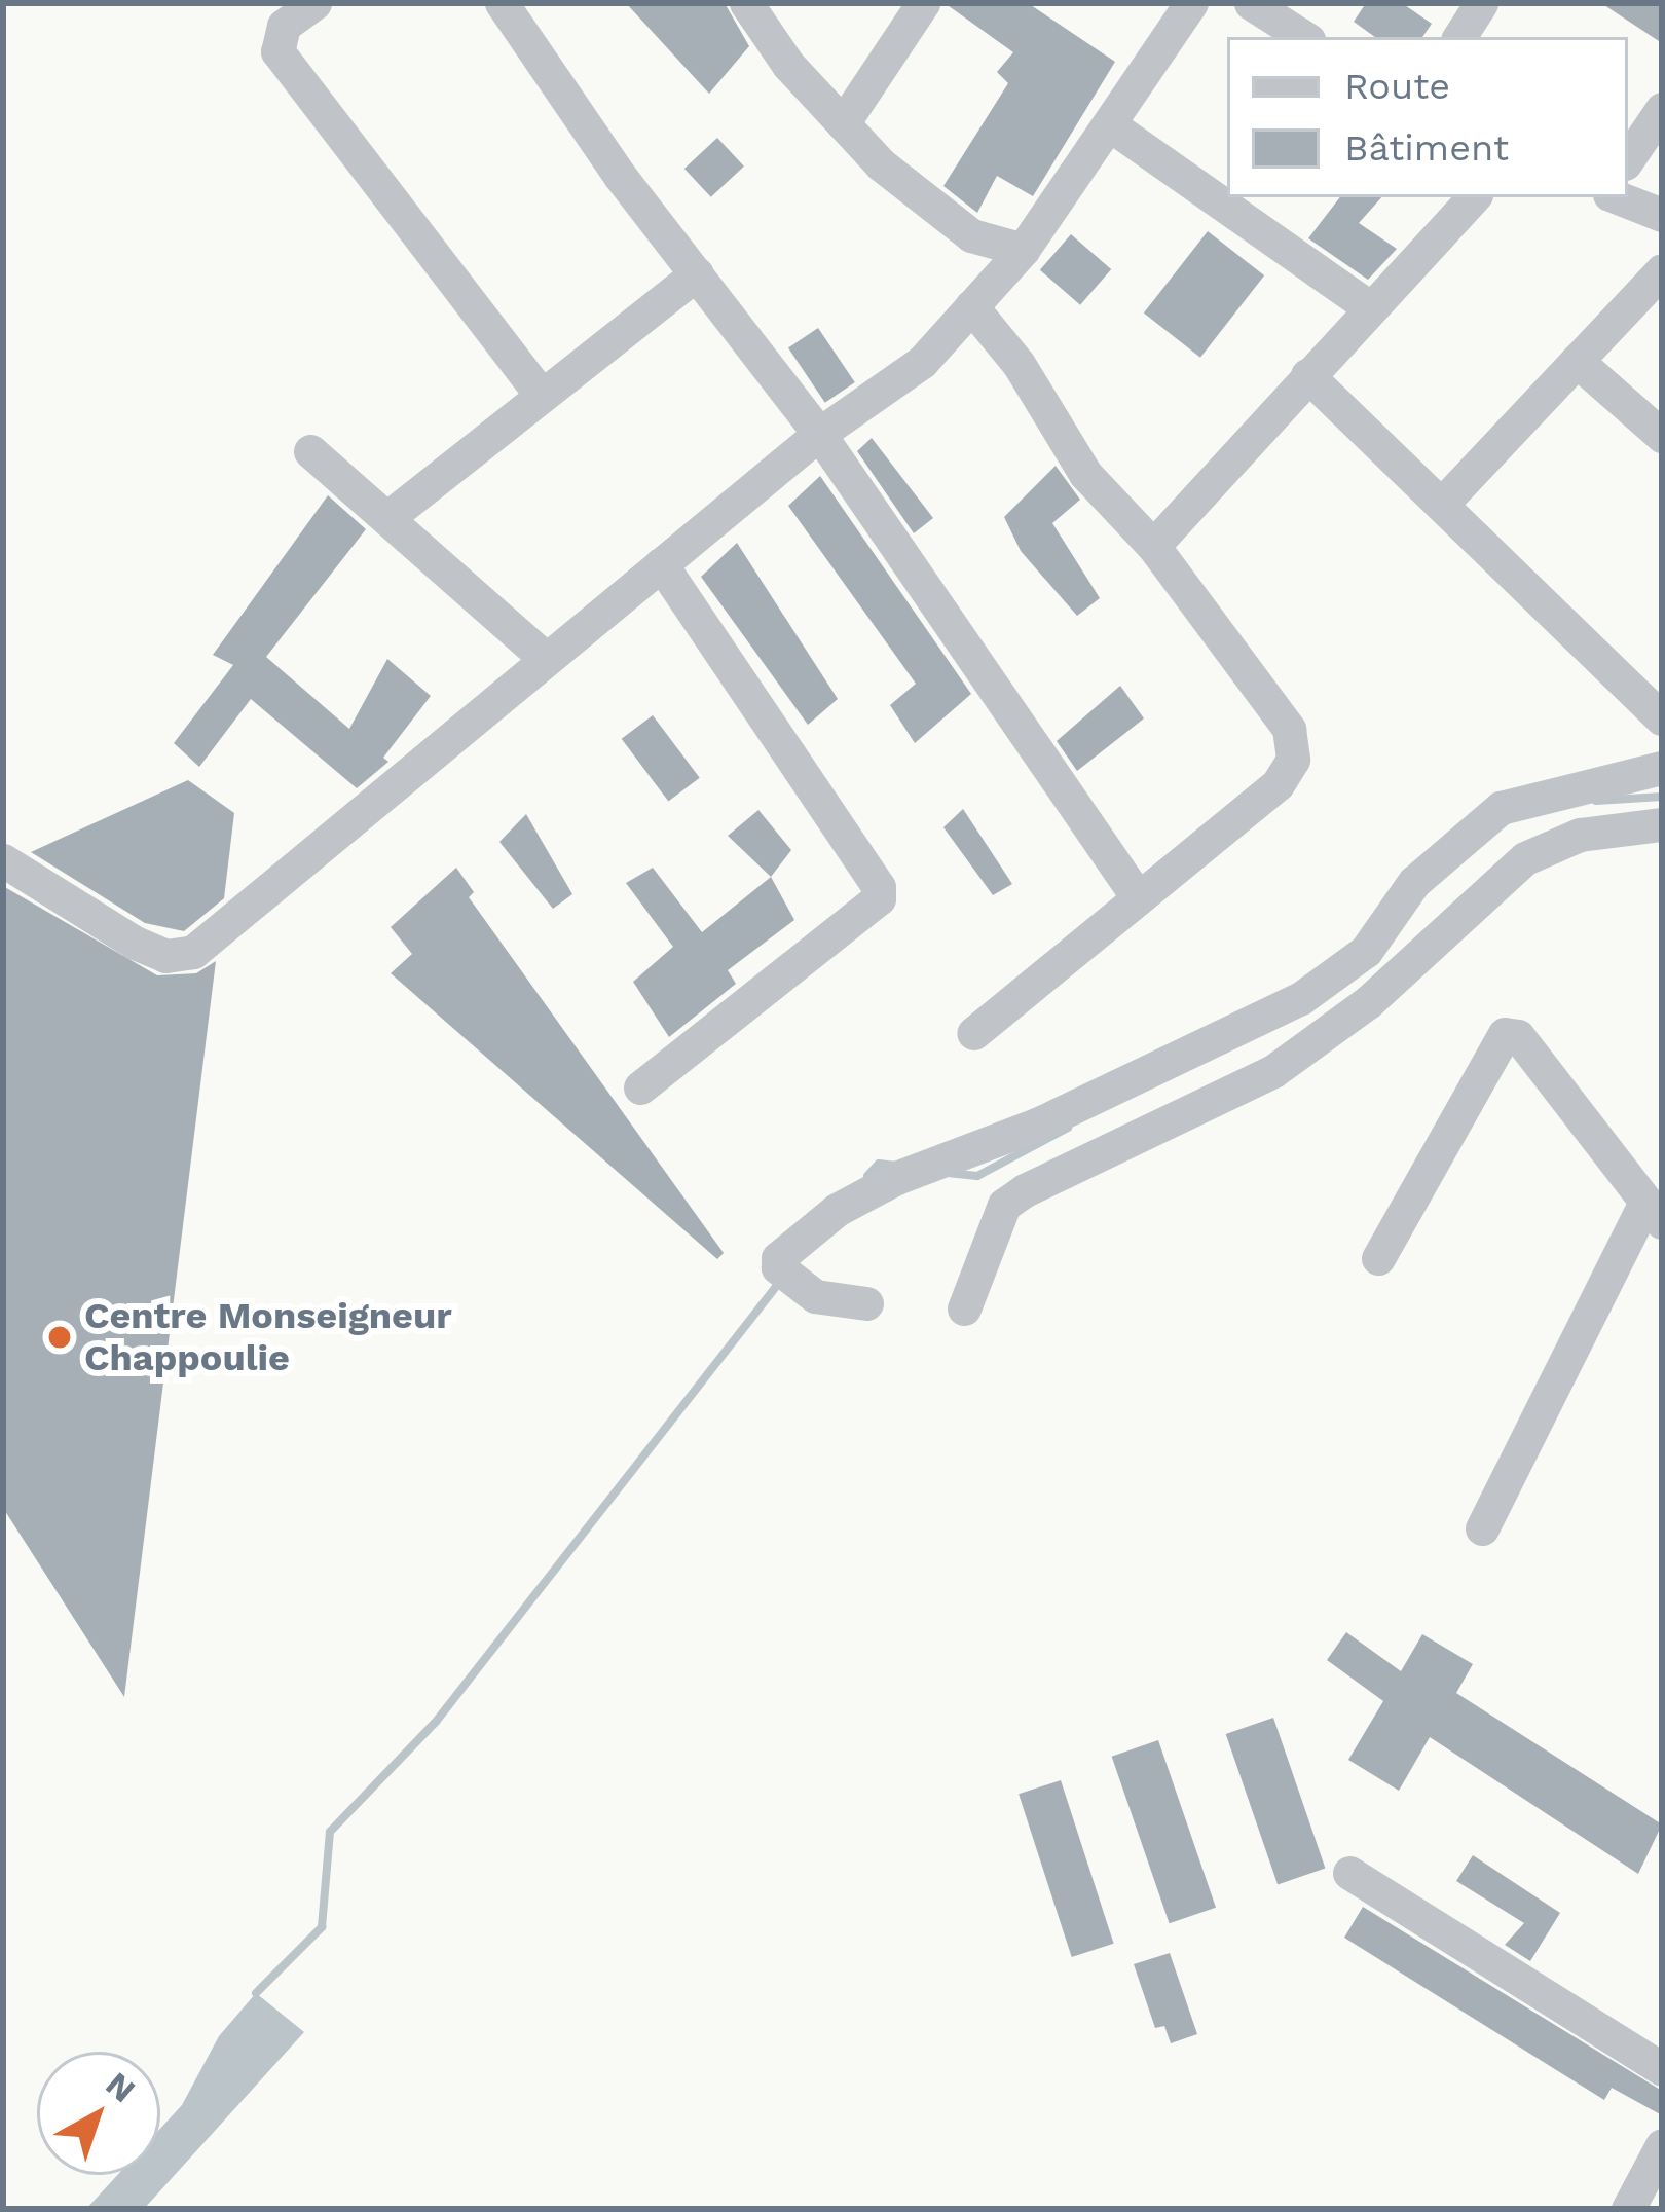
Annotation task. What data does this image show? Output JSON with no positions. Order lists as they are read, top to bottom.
{
  "places": ["Centre Monseigneur Chappoulie"],
  "legend": ["Route", "Bâtiment"],
  "north": "top right"
}
